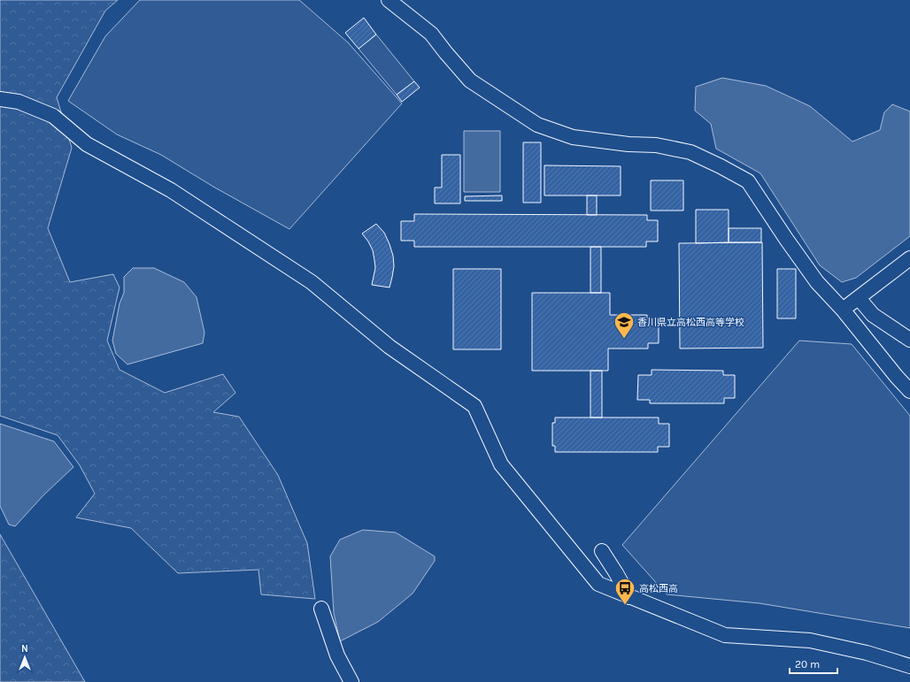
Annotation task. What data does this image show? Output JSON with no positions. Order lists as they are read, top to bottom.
{
  "places": {
    "school or university": ["香川県立高松西高等学校"],
    "bus stop": ["高松西高"]
  },
  "scale_bar": "20 m",
  "north": "top"
}
